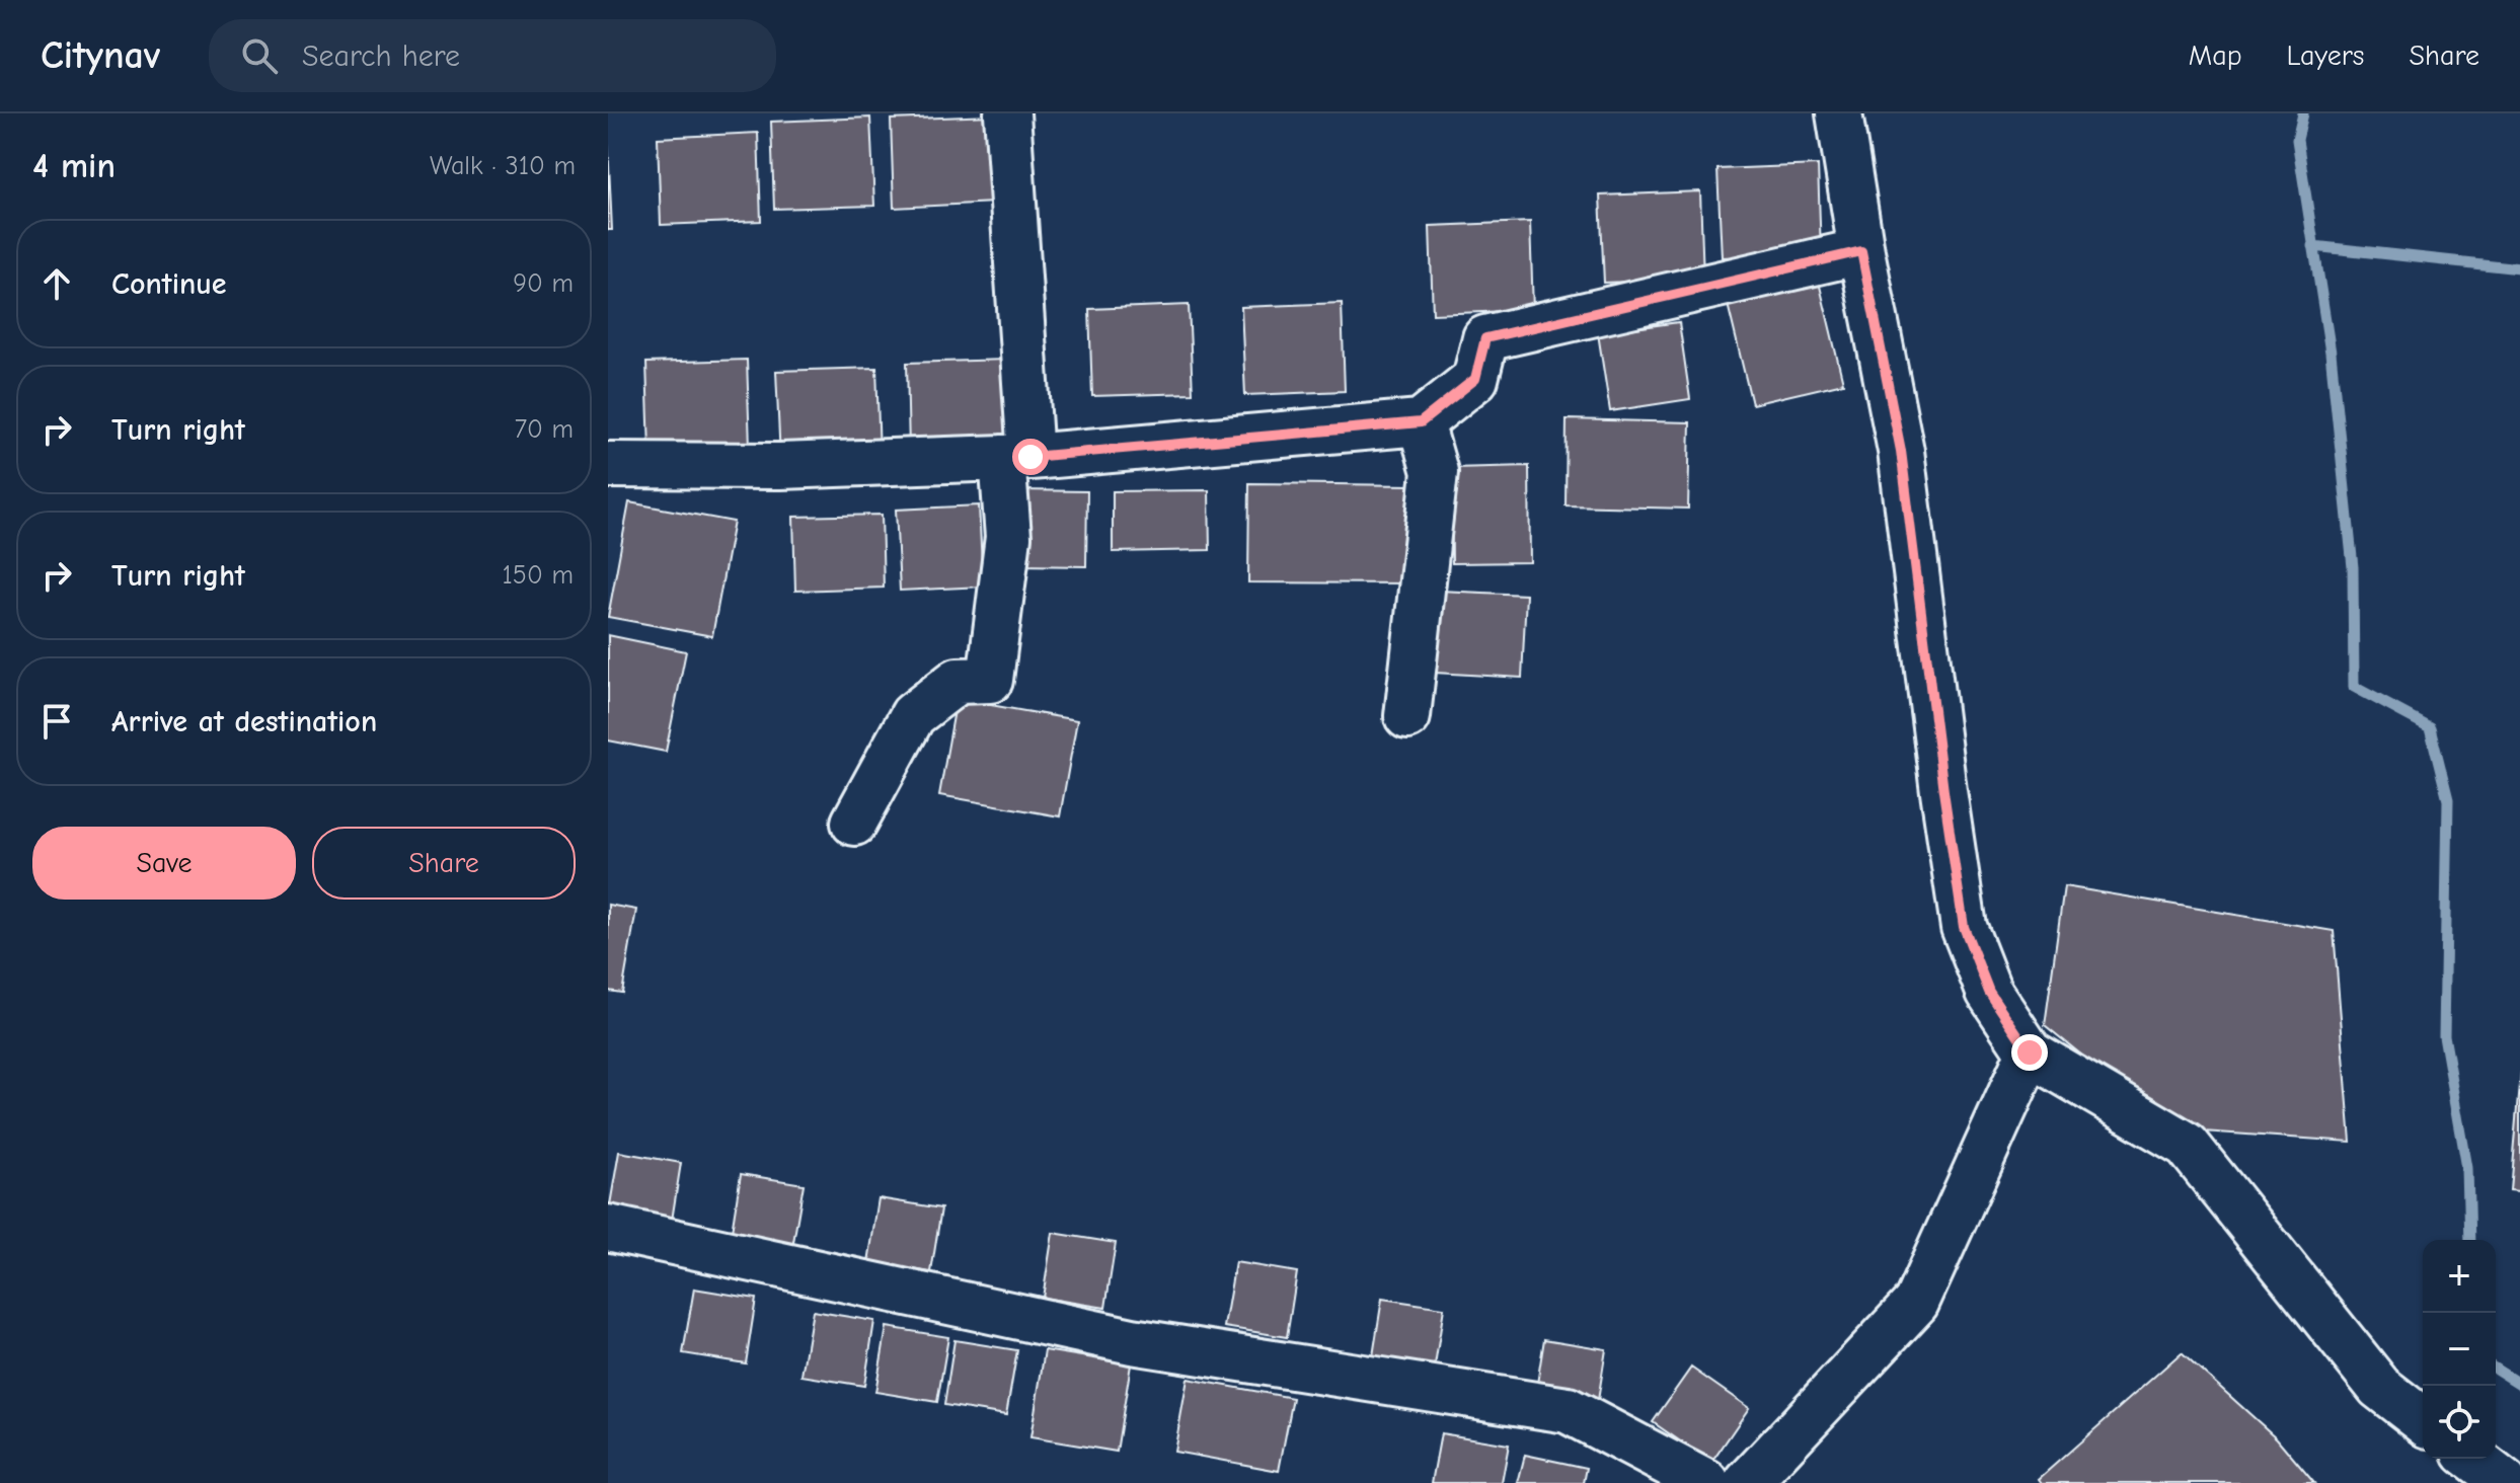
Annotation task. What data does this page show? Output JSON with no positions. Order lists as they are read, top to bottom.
{
  "page": {
    "header": "Citynav",
    "search": "Search here",
    "nav": ["Map", "Layers", "Share"],
    "heading": ["4 min", "Walk · 310 m"],
    "list": [
      ["Continue", "90 m"],
      ["Turn right", "70 m"],
      ["Turn right", "150 m"],
      "Arrive at destination"
    ],
    "buttons": ["Save", "Share"],
    "map_buttons": ["+", "−"]
  }
}
